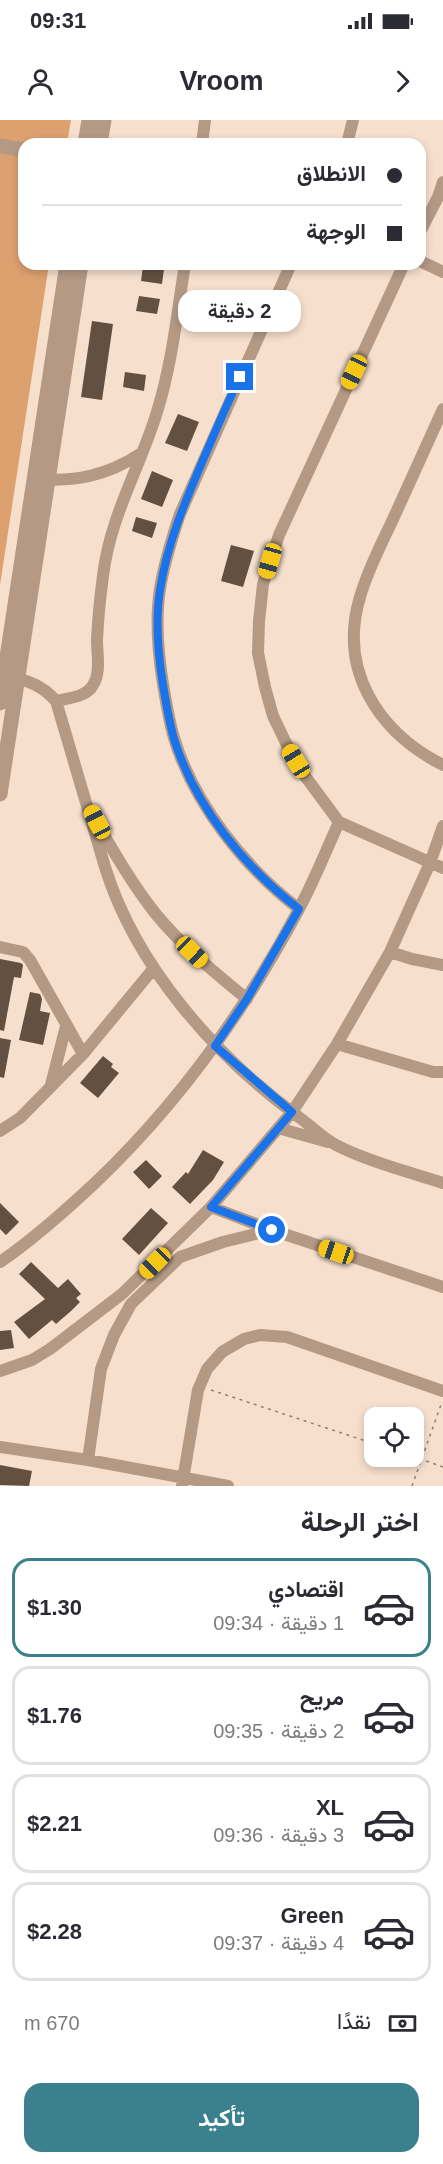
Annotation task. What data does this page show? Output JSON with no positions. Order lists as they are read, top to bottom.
{
  "page": {
    "status": "09:31",
    "header": "Vroom",
    "banner": ["الانطلاق", "الوجهة"],
    "bubble": "2 دقيقة",
    "heading": "اختر الرحلة",
    "list": [
      {
        "name": "اقتصادي",
        "note": "1 دقيقة · 09:34",
        "value": "$1.30"
      },
      {
        "name": "مريح",
        "note": "2 دقيقة · 09:35",
        "value": "$1.76"
      },
      {
        "name": "XL",
        "note": "3 دقيقة · 09:36",
        "value": "$2.21"
      },
      {
        "name": "Green",
        "note": "4 دقيقة · 09:37",
        "value": "$2.28"
      }
    ],
    "pay": ["نقدًا", "670 m"],
    "buttons": "تأكيد"
  }
}
